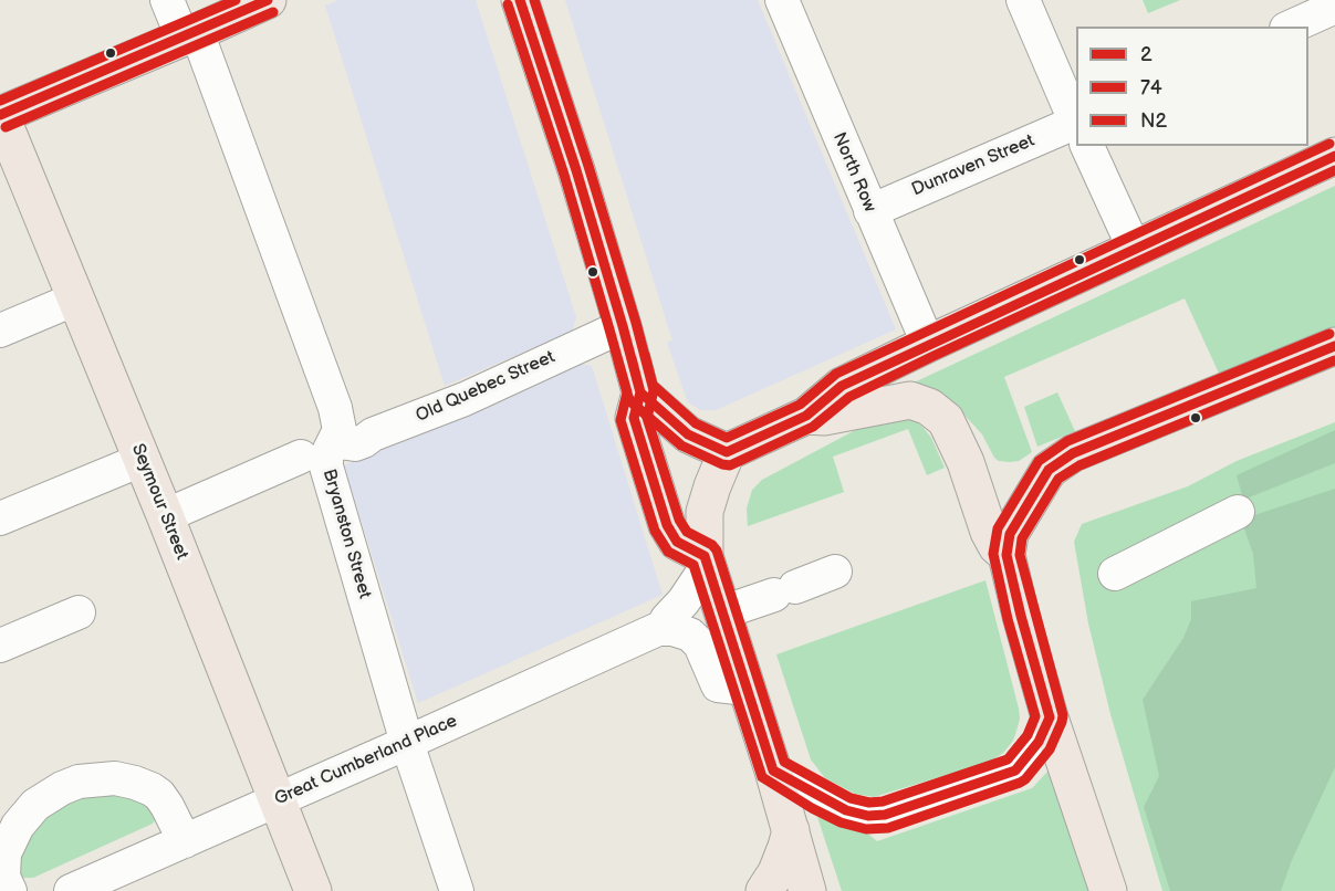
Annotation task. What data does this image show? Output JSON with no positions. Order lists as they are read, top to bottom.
{
  "streets": {
    "main road": ["Seymour Street"],
    "street": [
      "Dunraven Street",
      "North Row",
      "Old Quebec Street",
      "Bryanston Street",
      "Great Cumberland Place"
    ]
  },
  "crossings": [
    ["Dunraven Street", "North Row"],
    ["Seymour Street", "Great Cumberland Place"],
    ["Bryanston Street", "Great Cumberland Place"]
  ],
  "lines": ["transit line 2", "transit line N2", "transit line 74"],
  "legend": ["2", "74", "N2"]
}
